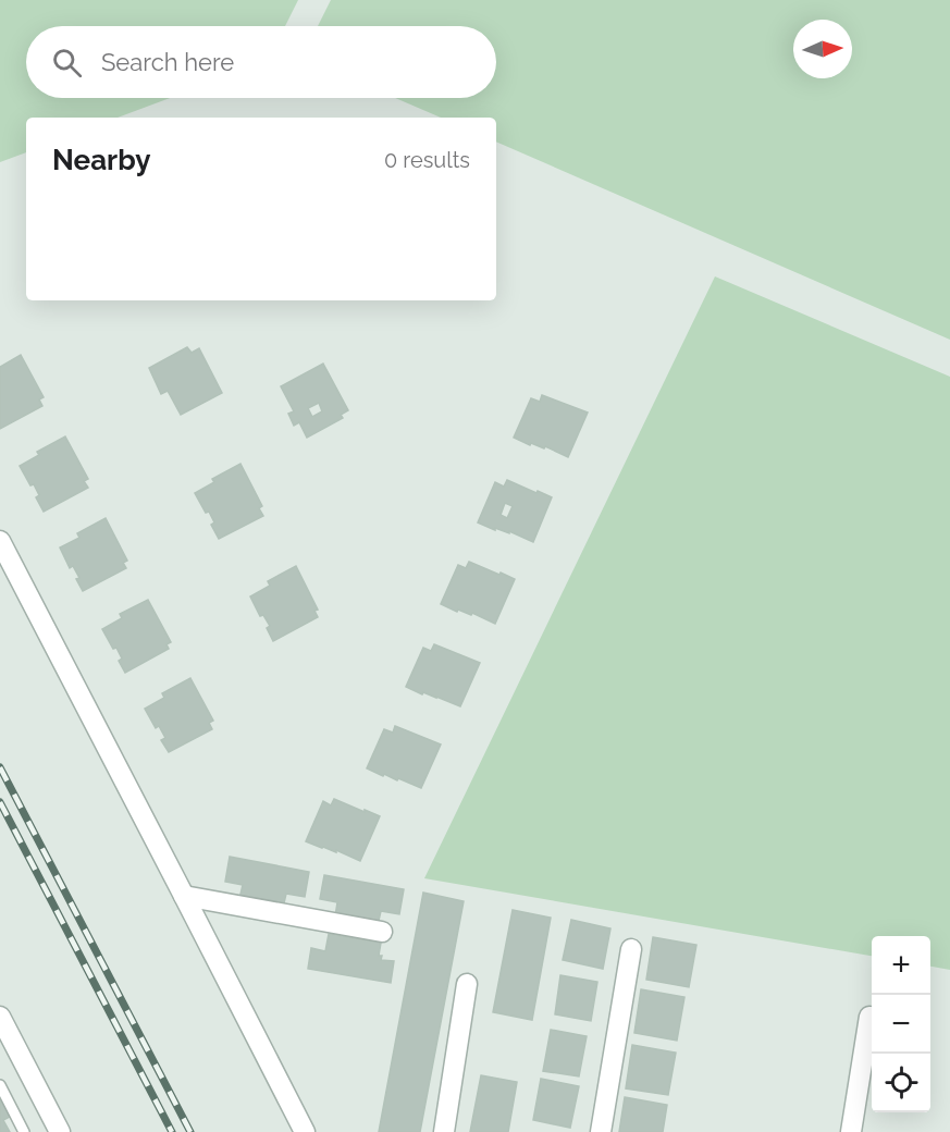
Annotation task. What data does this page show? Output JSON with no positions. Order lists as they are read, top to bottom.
{
  "north": "right",
  "page": {
    "search": "Search here",
    "heading": ["Nearby", "0 results"],
    "map_buttons": ["+", "−"]
  }
}
